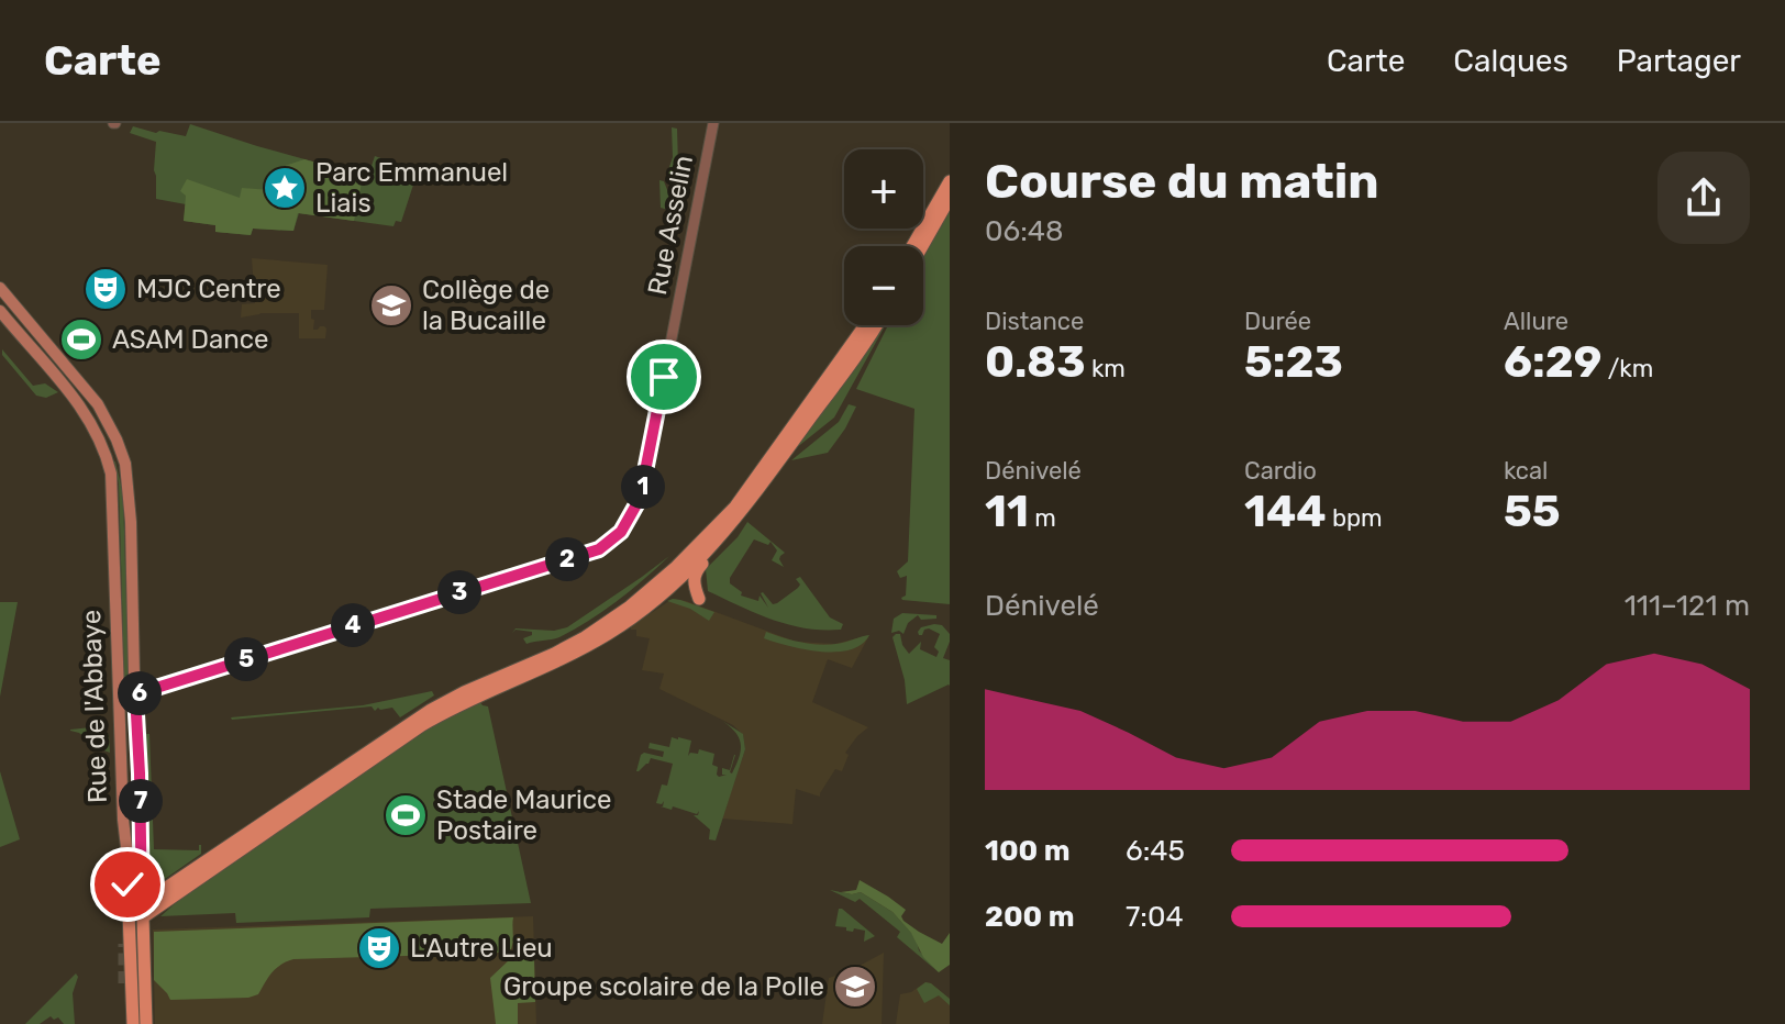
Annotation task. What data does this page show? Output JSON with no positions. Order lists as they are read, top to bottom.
{
  "streets": {
    "main road": ["Rue de l'Abbaye"],
    "street": ["Rue Asselin"]
  },
  "crossings": [
    ["Rue Asselin", "Rue de l'Abbaye"]
  ],
  "places": {
    "place": ["Parc Emmanuel Liais"],
    "theatre": ["MJC Centre", "L'Autre Lieu"],
    "school or university": ["Collège de la Bucaille", "Groupe scolaire de la Polle"],
    "sports": ["ASAM Dance", "Stade Maurice Postaire"]
  },
  "page": {
    "header": "Carte",
    "nav": ["Carte", "Calques", "Partager"],
    "heading": ["Course du matin", "06:48"],
    "map_buttons": ["+", "−"],
    "stats": [
      ["Distance", "0.83 km"],
      ["Durée", "5:23"],
      ["Allure", "6:29 /km"],
      ["Dénivelé", "11 m"],
      ["Cardio", "144 bpm"],
      ["kcal", "55"]
    ],
    "pins": [
      "1",
      "2",
      "3",
      "4",
      "5",
      "6",
      "7"
    ],
    "chart": ["Dénivelé", "111–121 m"],
    "list": [
      {
        "name": "100 m",
        "note": "6:45"
      },
      {
        "name": "200 m",
        "note": "7:04"
      }
    ]
  }
}
